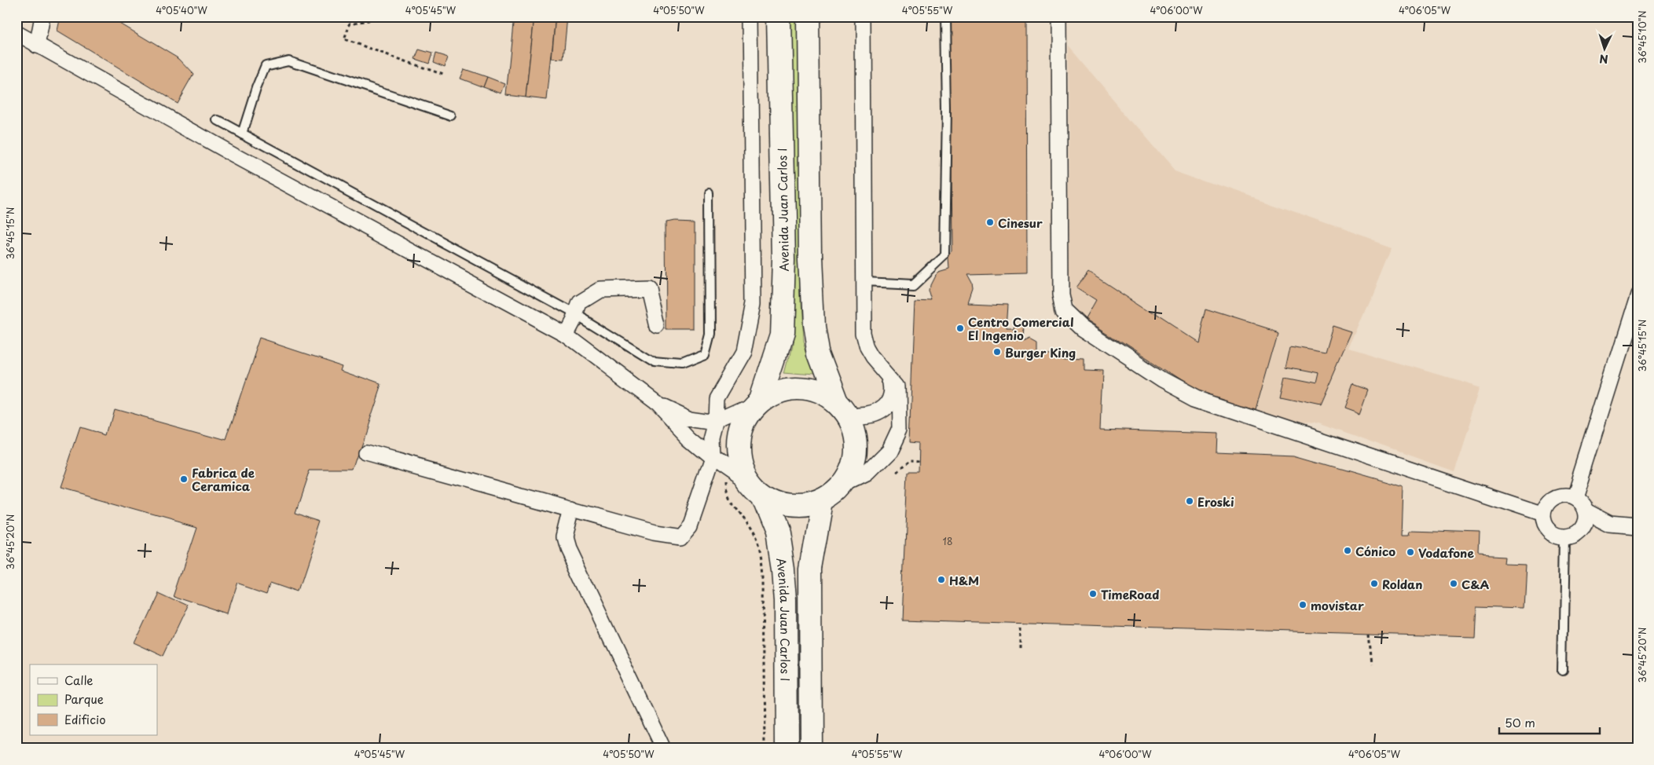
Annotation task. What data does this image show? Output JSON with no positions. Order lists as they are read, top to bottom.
{
  "streets": {
    "street": ["Avenida Juan Carlos I"]
  },
  "places": [
    "Cinesur",
    "Centro Comercial El Ingenio",
    "Burger King",
    "Fabrica de Ceramica",
    "Eroski",
    "Cónico",
    "Vodafone",
    "H&M",
    "Roldan",
    "C&A",
    "TimeRoad",
    "movistar"
  ],
  "house_numbers": ["18"],
  "legend": ["Calle", "Parque", "Edificio"],
  "scale_bar": "50 m",
  "north": "bottom",
  "coordinates": [
    "4°05'40\"W",
    "4°05'45\"W",
    "4°05'50\"W",
    "4°05'55\"W",
    "4°06'00\"W",
    "4°06'05\"W",
    "36°45'10\"N",
    "36°45'15\"N",
    "36°45'20\"N"
  ]
}
